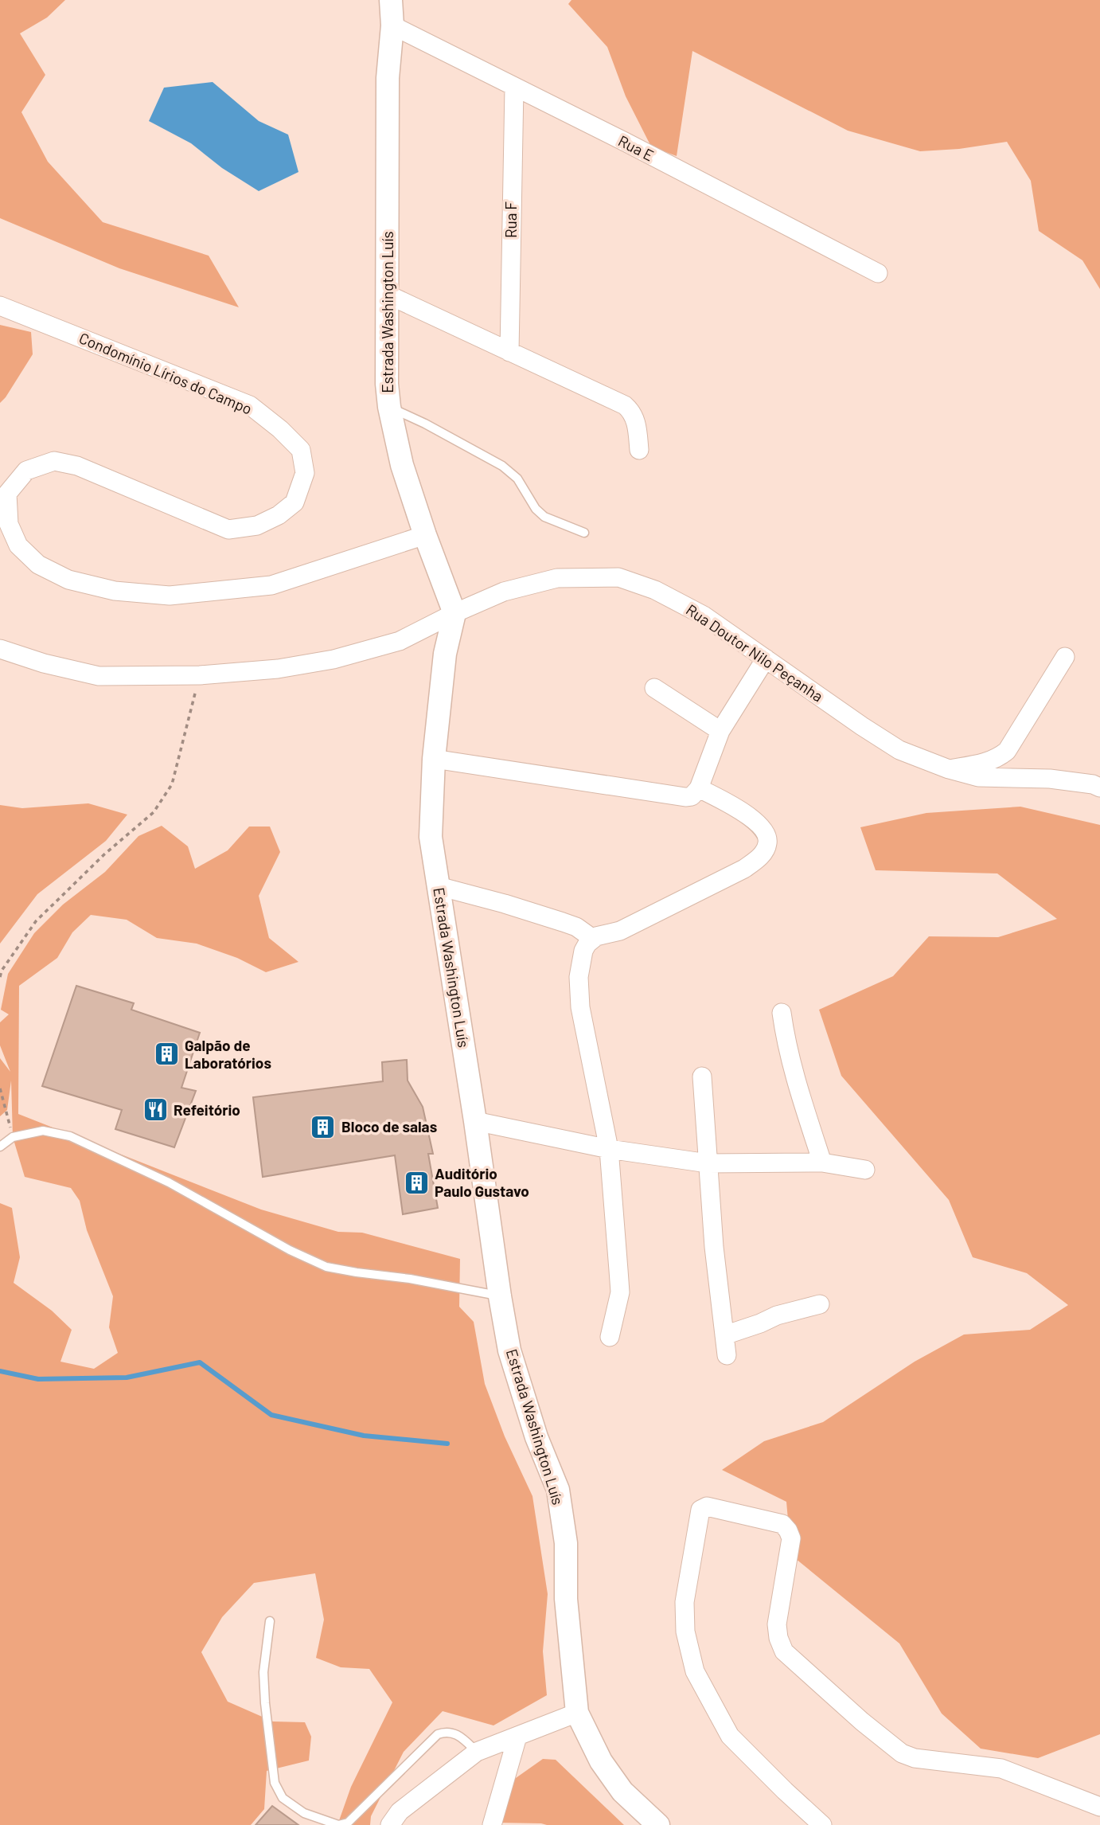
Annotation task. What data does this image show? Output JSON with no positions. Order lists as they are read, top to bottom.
{
  "streets": {
    "street": [
      "Rua E",
      "Rua F",
      "Estrada Washington Luís",
      "Condomínio Lírios do Campo",
      "Rua Doutor Nilo Peçanha"
    ]
  },
  "crossings": [
    ["Rua E", "Rua F"],
    ["Rua E", "Estrada Washington Luís"],
    ["Estrada Washington Luís", "Condomínio Lírios do Campo"],
    ["Estrada Washington Luís", "Rua Doutor Nilo Peçanha"]
  ],
  "places": {
    "building": ["Galpão de Laboratórios", "Bloco de salas", "Auditório Paulo Gustavo"],
    "restaurant": ["Refeitório"]
  }
}
